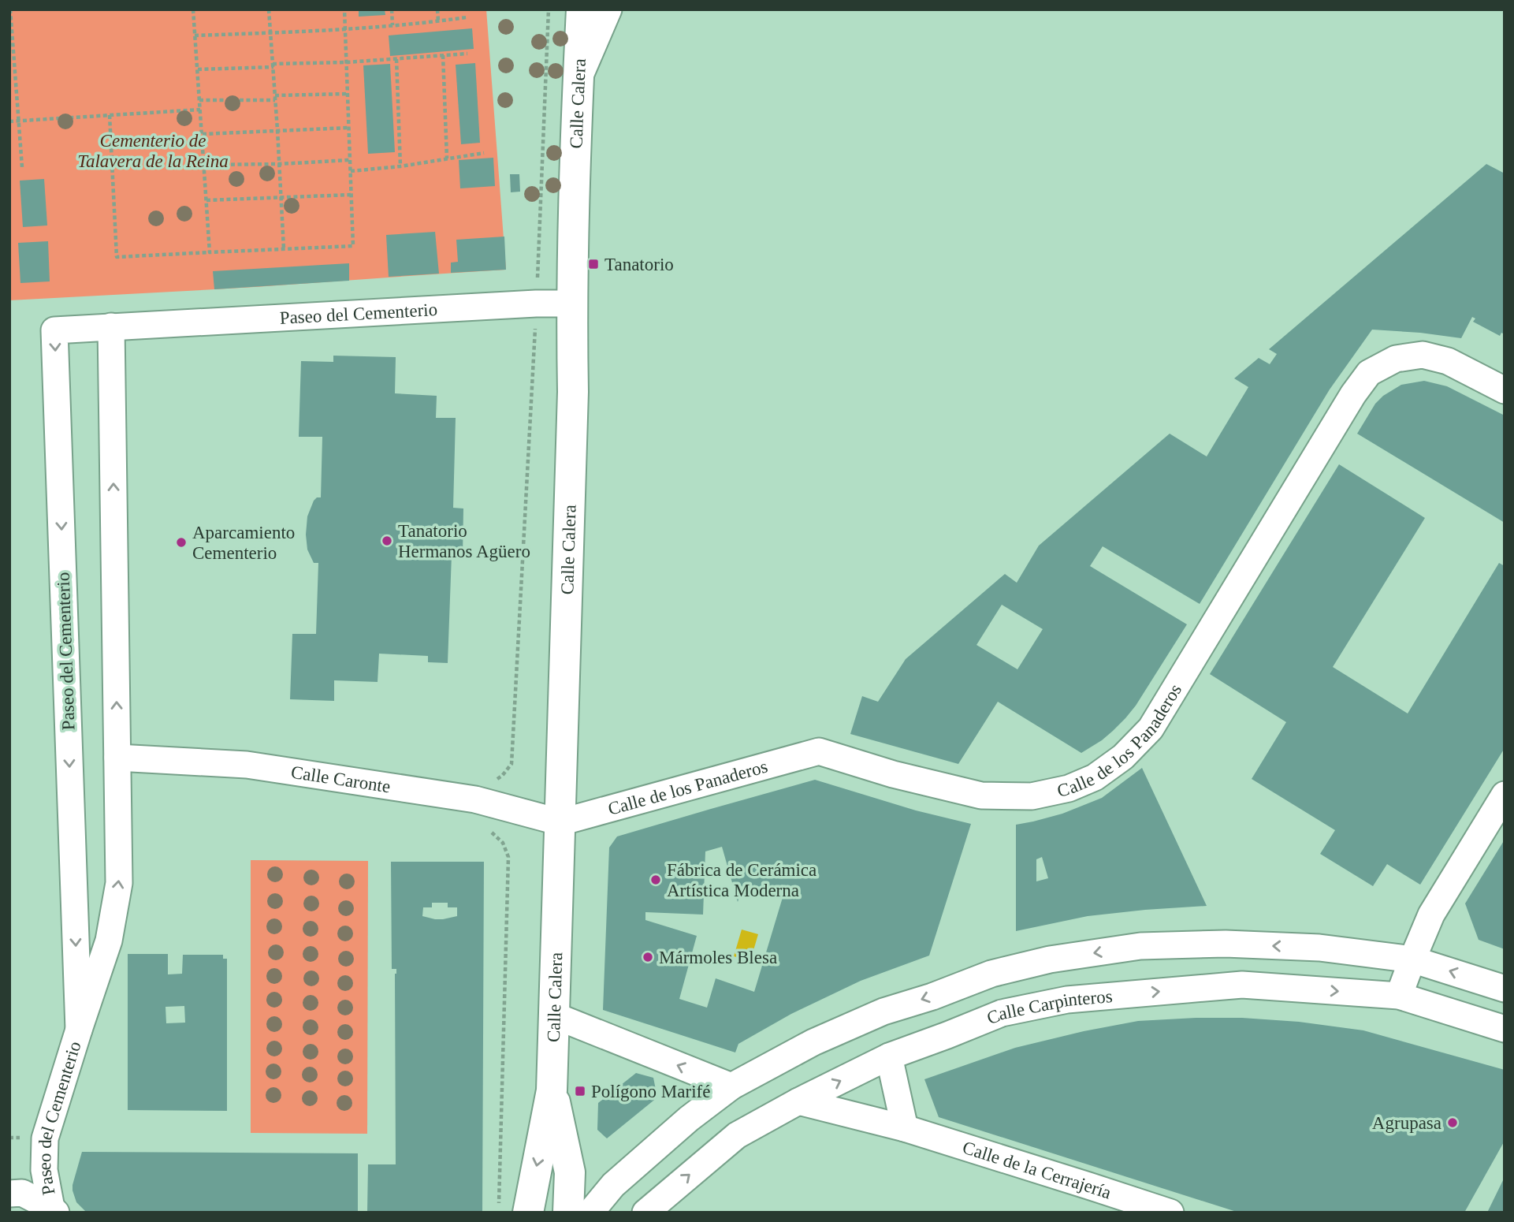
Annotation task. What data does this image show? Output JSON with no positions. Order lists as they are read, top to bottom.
{
  "streets": {
    "main road": ["Calle Calera"],
    "street": [
      "Paseo del Cementerio",
      "Calle de los Panaderos",
      "Calle Caronte",
      "Calle Carpinteros",
      "Calle de la Cerrajería"
    ]
  },
  "crossings": [
    ["Calle Calera", "Paseo del Cementerio"],
    ["Calle Calera", "Calle de los Panaderos"],
    ["Calle Calera", "Calle Caronte"],
    ["Paseo del Cementerio", "Calle Caronte"],
    ["Calle de los Panaderos", "Calle Caronte"],
    ["Calle Carpinteros", "Calle de la Cerrajería"]
  ],
  "parks": ["Cementerio de Talavera de la Reina"],
  "places": {
    "transit": ["Tanatorio", "Polígono Marifé"],
    "other": [
      "Tanatorio Hermanos Agüero",
      "Aparcamiento Cementerio",
      "Fábrica de Cerámica Artística Moderna",
      "Mármoles Blesa",
      "Agrupasa"
    ]
  }
}
